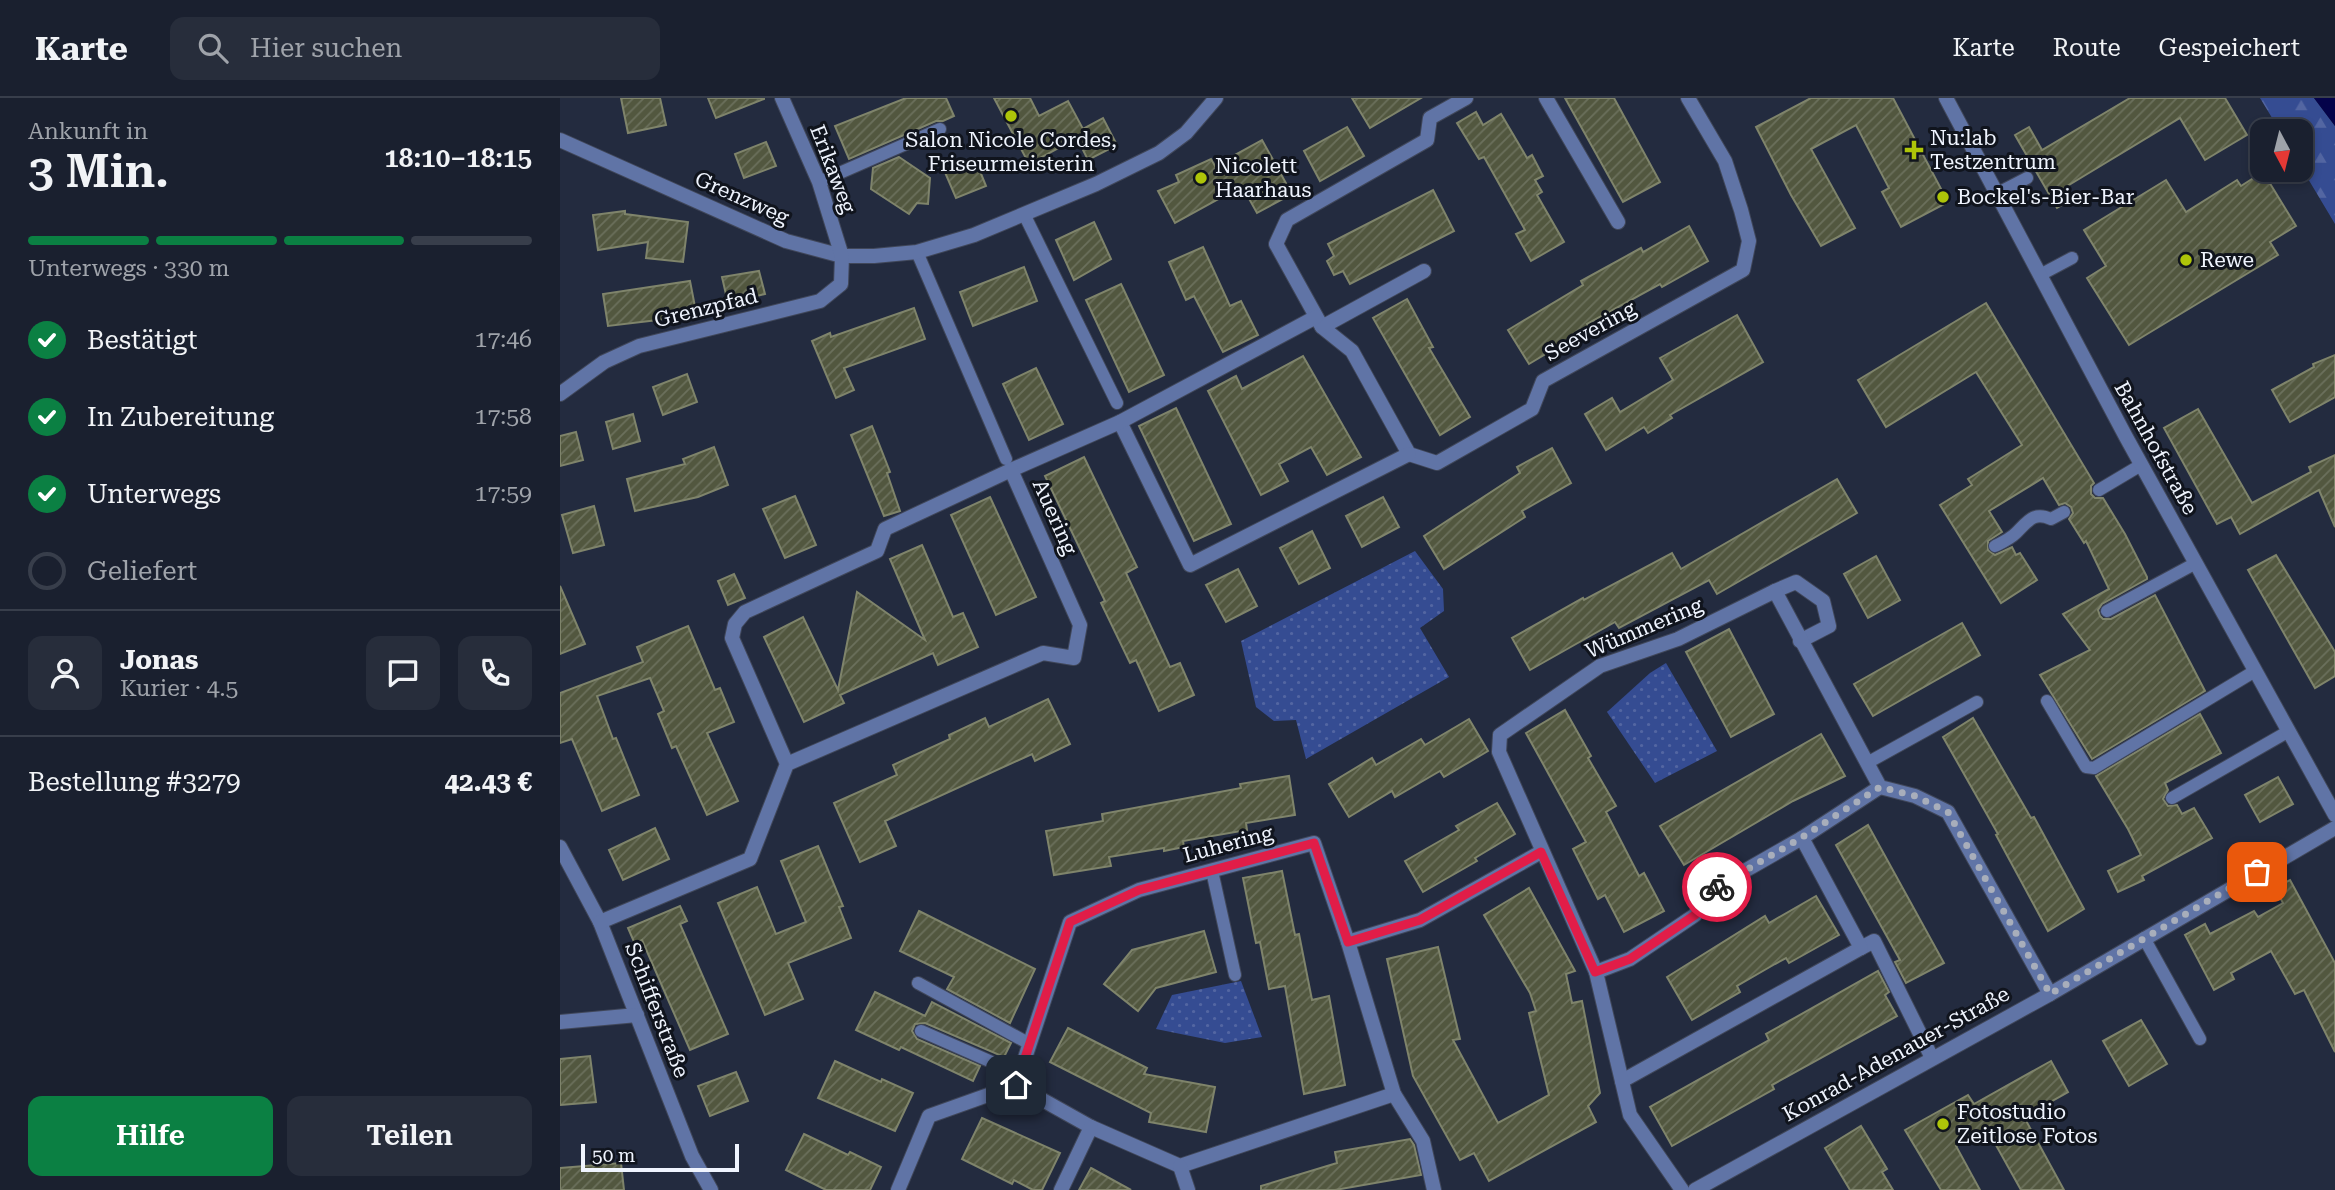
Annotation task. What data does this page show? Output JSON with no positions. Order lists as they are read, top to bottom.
{
  "streets": {
    "street": [
      "Erikaweg",
      "Grenzweg",
      "Grenzpfad",
      "Seevering",
      "Bahnhofstraße",
      "Auering",
      "Wümmering",
      "Luhering",
      "Schifferstraße",
      "Konrad-Adenauer-Straße"
    ]
  },
  "crossings": [
    ["Erikaweg", "Grenzweg"],
    ["Erikaweg", "Grenzpfad"],
    ["Grenzweg", "Grenzpfad"]
  ],
  "places": {
    "other": [
      "Salon Nicole Cordes, Friseurmeisterin",
      "Nicolett Haarhaus",
      "Bockel's-Bier-Bar",
      "Rewe",
      "Fotostudio Zeitlose Fotos"
    ],
    "health": ["Nu:lab Testzentrum"]
  },
  "scale_bar": "50 m",
  "north": "bottom",
  "page": {
    "header": "Karte",
    "search": "Hier suchen",
    "nav": ["Karte", "Route", "Gespeichert"],
    "heading": ["3 Min.", "Ankunft in", "18:10–18:15"],
    "panel": [
      "Jonas",
      "Kurier · 4.5",
      "Bestellung #3279",
      "42.43 €"
    ],
    "bar": "Unterwegs · 330 m",
    "list": [
      ["Bestätigt", "17:46"],
      ["In Zubereitung", "17:58"],
      ["Unterwegs", "17:59"],
      "Geliefert"
    ],
    "buttons": ["Hilfe", "Teilen"],
    "scale": "50 m"
  }
}
